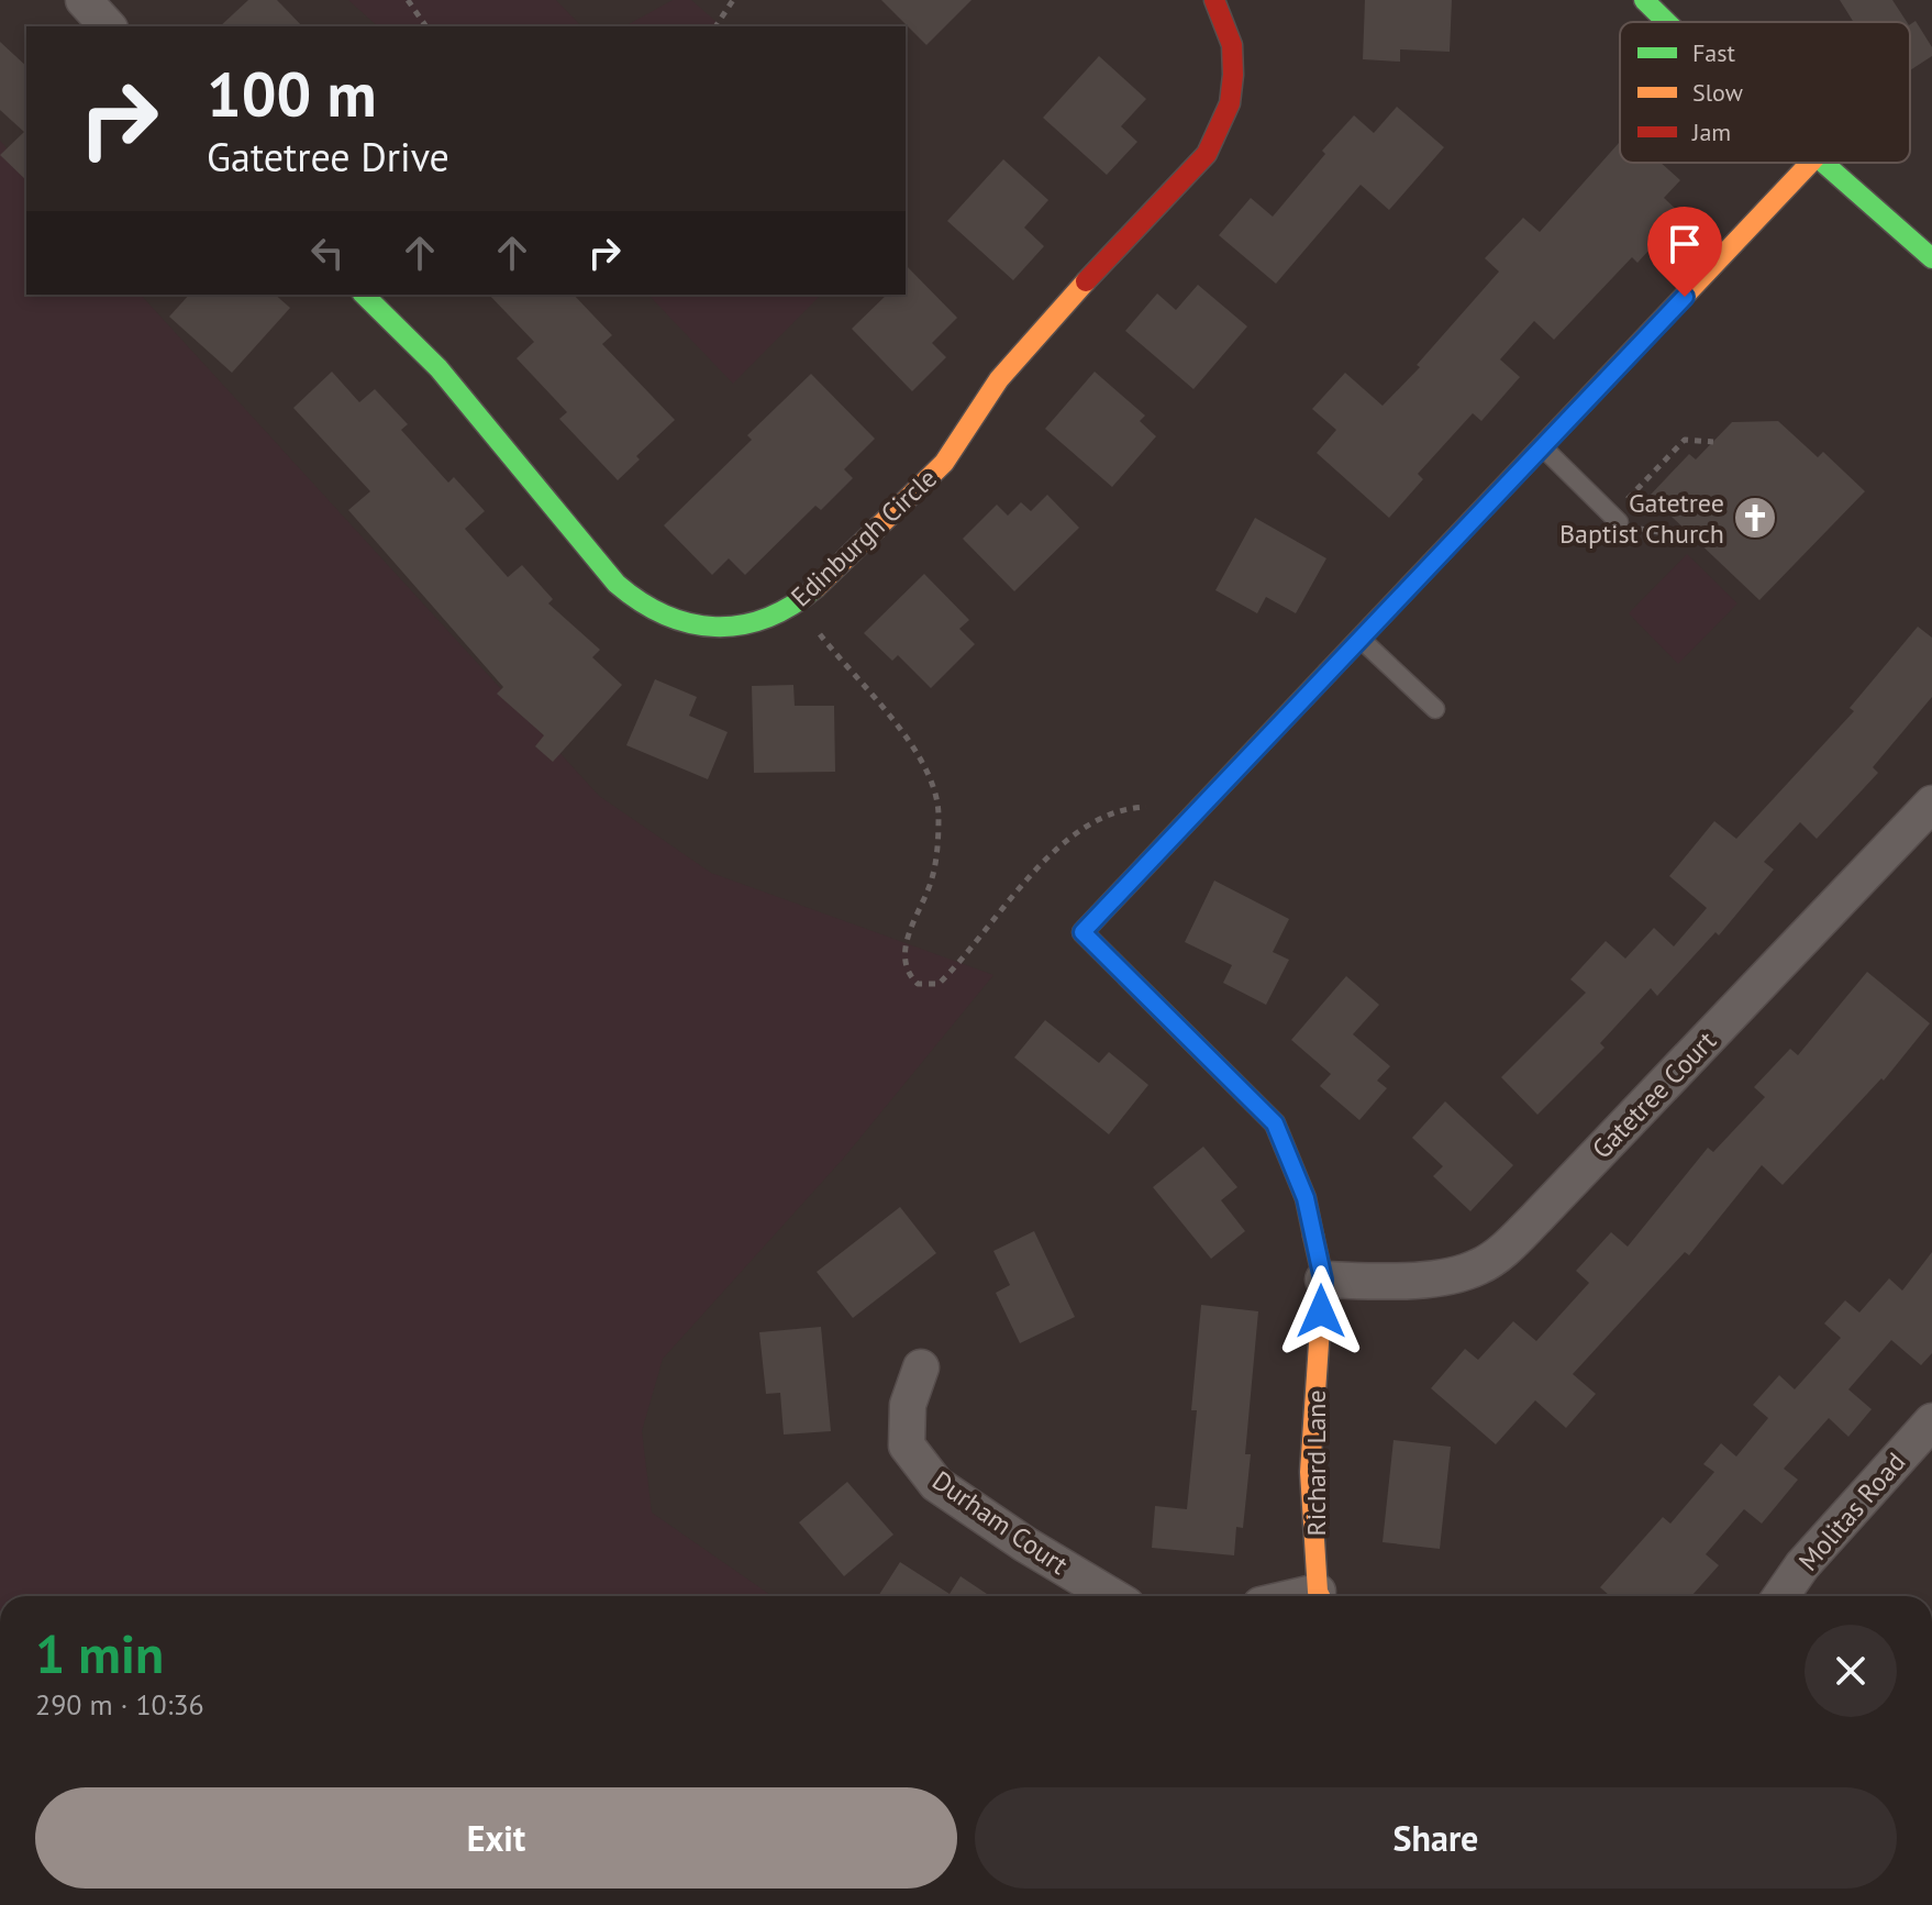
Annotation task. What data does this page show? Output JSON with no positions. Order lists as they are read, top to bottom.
{
  "streets": {
    "street": [
      "Edinburgh Circle",
      "Gatetree Court",
      "Richard Lane",
      "Molitas Road",
      "Durham Court"
    ]
  },
  "crossings": [
    ["Gatetree Court", "Richard Lane"]
  ],
  "places": {
    "church": ["Gatetree Baptist Church"]
  },
  "legend": ["Fast", "Slow", "Jam"],
  "page": {
    "turn": ["100 m", "Gatetree Drive"],
    "heading": ["1 min", "290 m · 10:36"],
    "buttons": ["Exit", "Share"]
  }
}
